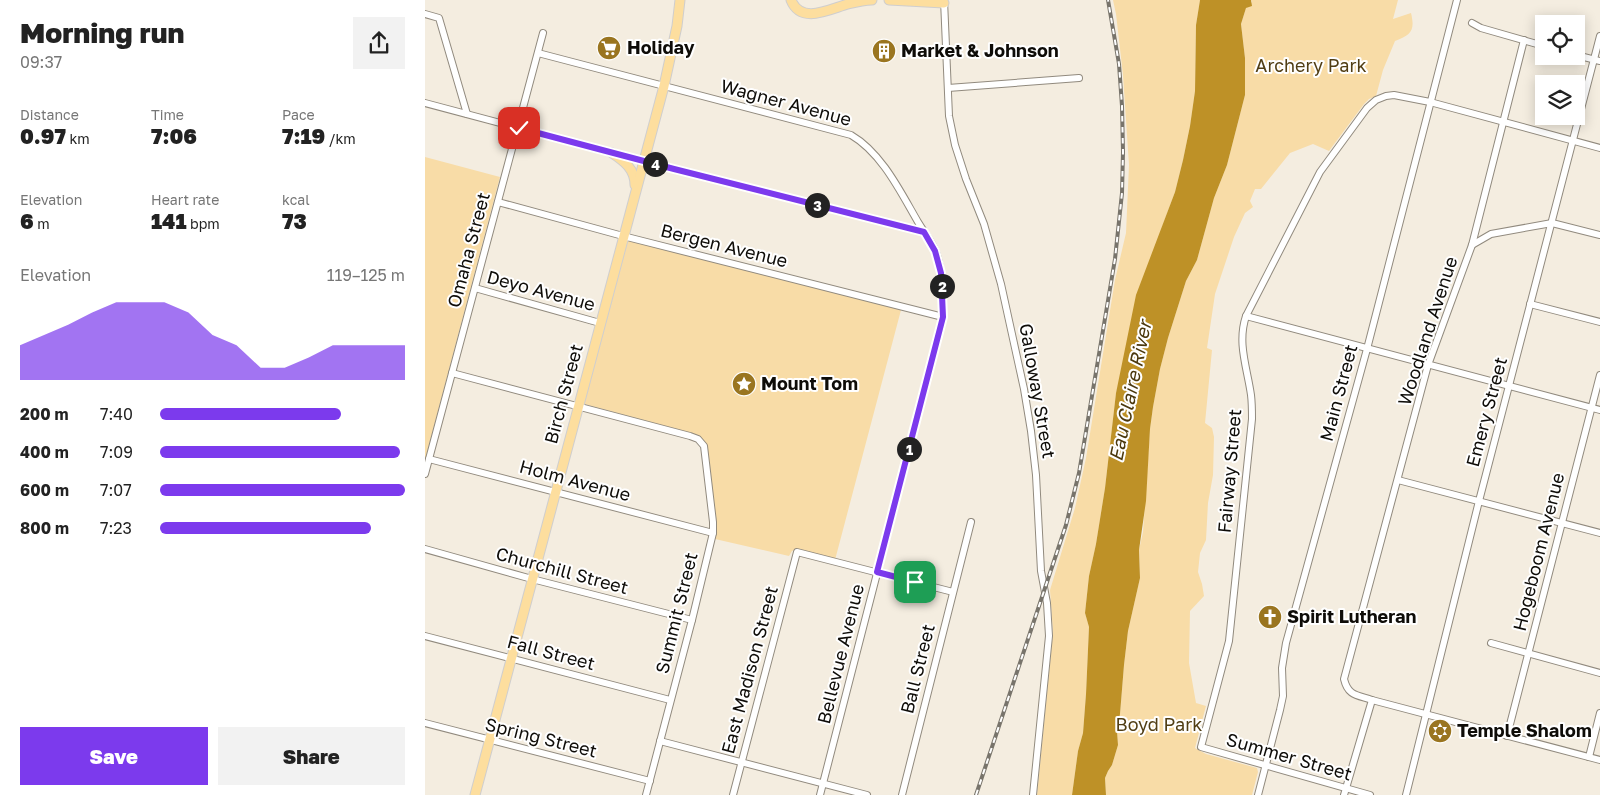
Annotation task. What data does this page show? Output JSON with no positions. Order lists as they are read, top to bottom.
{
  "streets": {
    "main road": ["Birch Street"],
    "street": [
      "Wagner Avenue",
      "Bergen Avenue",
      "Omaha Street",
      "Deyo Avenue",
      "Woodland Avenue",
      "Galloway Street",
      "Main Street",
      "Emery Street",
      "Fairway Street",
      "Holm Avenue",
      "Hogeboom Avenue",
      "Churchill Street",
      "Summit Street",
      "Fall Street",
      "Bellevue Avenue",
      "Ball Street",
      "East Madison Street",
      "Spring Street",
      "Summer Street"
    ]
  },
  "crossings": [
    ["Wagner Avenue", "Bergen Avenue"],
    ["Wagner Avenue", "Omaha Street"],
    ["Wagner Avenue", "Birch Street"],
    ["Wagner Avenue", "Bellevue Avenue"],
    ["Bergen Avenue", "Omaha Street"],
    ["Bergen Avenue", "Birch Street"],
    ["Bergen Avenue", "Bellevue Avenue"],
    ["Omaha Street", "Deyo Avenue"],
    ["Omaha Street", "Holm Avenue"],
    ["Deyo Avenue", "Birch Street"],
    ["Main Street", "Fairway Street"],
    ["Main Street", "Summer Street"],
    ["Birch Street", "Holm Avenue"],
    ["Birch Street", "Churchill Street"],
    ["Birch Street", "Summit Street"],
    ["Birch Street", "Fall Street"],
    ["Birch Street", "Spring Street"],
    ["Fairway Street", "Summer Street"],
    ["Holm Avenue", "Summit Street"],
    ["Churchill Street", "Summit Street"],
    ["Summit Street", "Fall Street"],
    ["Summit Street", "Spring Street"],
    ["Bellevue Avenue", "East Madison Street"]
  ],
  "water": ["Eau Claire River"],
  "parks": ["Archery Park", "Boyd Park"],
  "places": {
    "supermarket": ["Holiday"],
    "building": ["Market & Johnson"],
    "place": ["Mount Tom"],
    "church": ["Spirit Lutheran"],
    "synagogue": ["Temple Shalom"]
  },
  "page": {
    "heading": ["Morning run", "09:37"],
    "stats": [
      ["Distance", "0.97 km"],
      ["Time", "7:06"],
      ["Pace", "7:19 /km"],
      ["Elevation", "6 m"],
      ["Heart rate", "141 bpm"],
      ["kcal", "73"]
    ],
    "pins": [
      "4",
      "3",
      "2",
      "1"
    ],
    "chart": ["Elevation", "119–125 m"],
    "list": [
      {
        "name": "200 m",
        "note": "7:40"
      },
      {
        "name": "400 m",
        "note": "7:09"
      },
      {
        "name": "600 m",
        "note": "7:07"
      },
      {
        "name": "800 m",
        "note": "7:23"
      }
    ],
    "buttons": ["Save", "Share"]
  }
}
